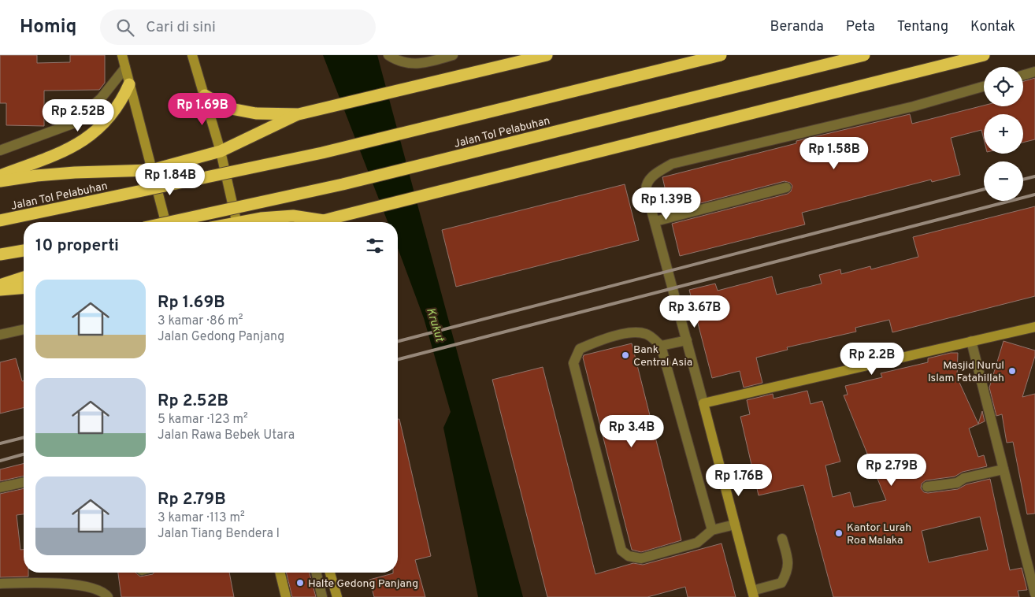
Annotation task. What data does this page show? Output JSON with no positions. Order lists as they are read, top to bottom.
{
  "streets": {
    "highway": ["Jalan Tol Pelabuhan"]
  },
  "water": ["Krukut"],
  "places": [
    "Bank Central Asia",
    "Masjid Nurul Islam Fatahillah",
    "Kantor Lurah Roa Malaka",
    "Halte Gedong Panjang"
  ],
  "page": {
    "header": "Homiq",
    "search": "Cari di sini",
    "nav": [
      "Beranda",
      "Peta",
      "Tentang",
      "Kontak"
    ],
    "map_buttons": ["+", "−"],
    "price": [
      "Rp 1.69B",
      "Rp 2.52B",
      "Rp 1.58B",
      "Rp 1.84B",
      "Rp 1.39B",
      "Rp 3.67B",
      "Rp 2.2B",
      "Rp 3.4B",
      "Rp 2.79B",
      "Rp 1.76B"
    ],
    "heading": "10 properti",
    "list": [
      {
        "name": "Rp 1.69B",
        "note": "3 kamar · 86 m² · Jalan Gedong Panjang"
      },
      {
        "name": "Rp 2.52B",
        "note": "5 kamar · 123 m² · Jalan Rawa Bebek Utara"
      },
      {
        "name": "Rp 2.79B",
        "note": "3 kamar · 113 m² · Jalan Tiang Bendera I"
      }
    ]
  }
}
